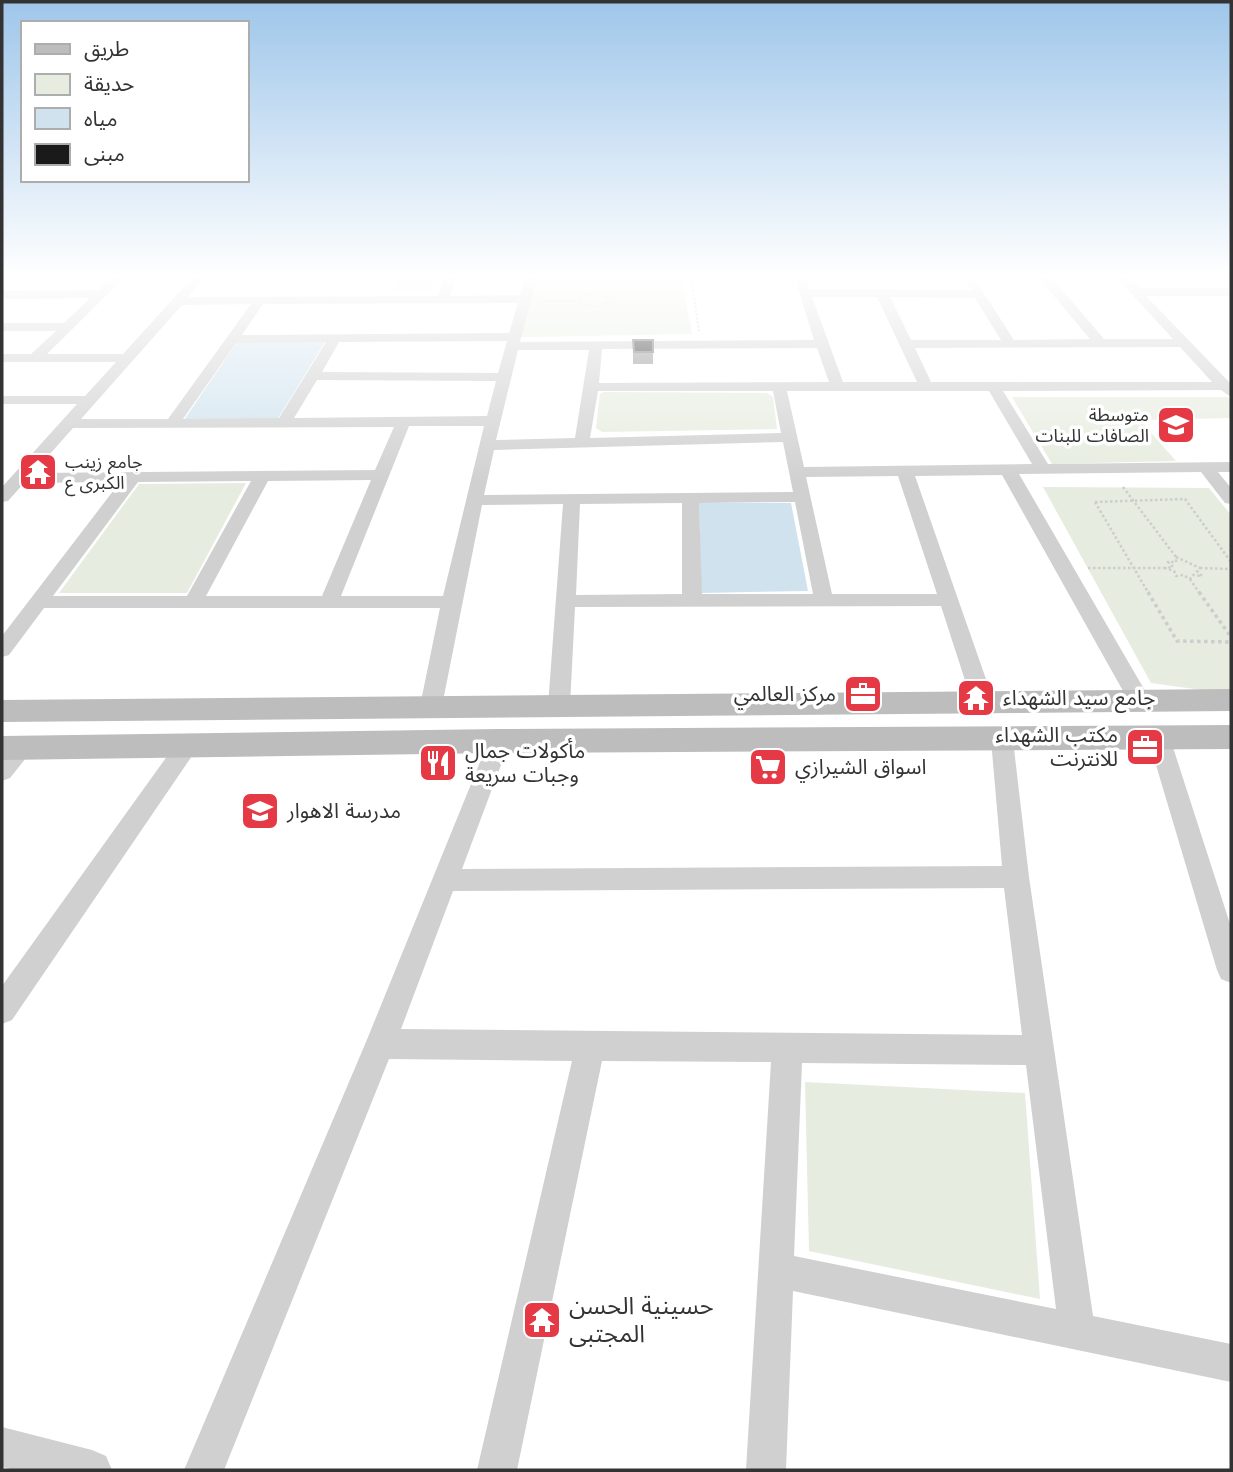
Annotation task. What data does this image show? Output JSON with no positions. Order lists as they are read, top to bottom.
{
  "places": {
    "school or university": ["متوسطة الصافات للبنات", "مدرسة الاهوار"],
    "temple": ["جامع زينب الكبرى ع", "جامع سيد الشهداء", "حسينية الحسن المجتبى"],
    "office": ["مركز العالمي", "مكتب الشهداء للانترنت"],
    "restaurant": ["مأكولات جمال وجبات سريعة"],
    "supermarket": ["اسواق الشيرازي"]
  },
  "legend": [
    "طريق",
    "حديقة",
    "مياه",
    "مبنى"
  ]
}
